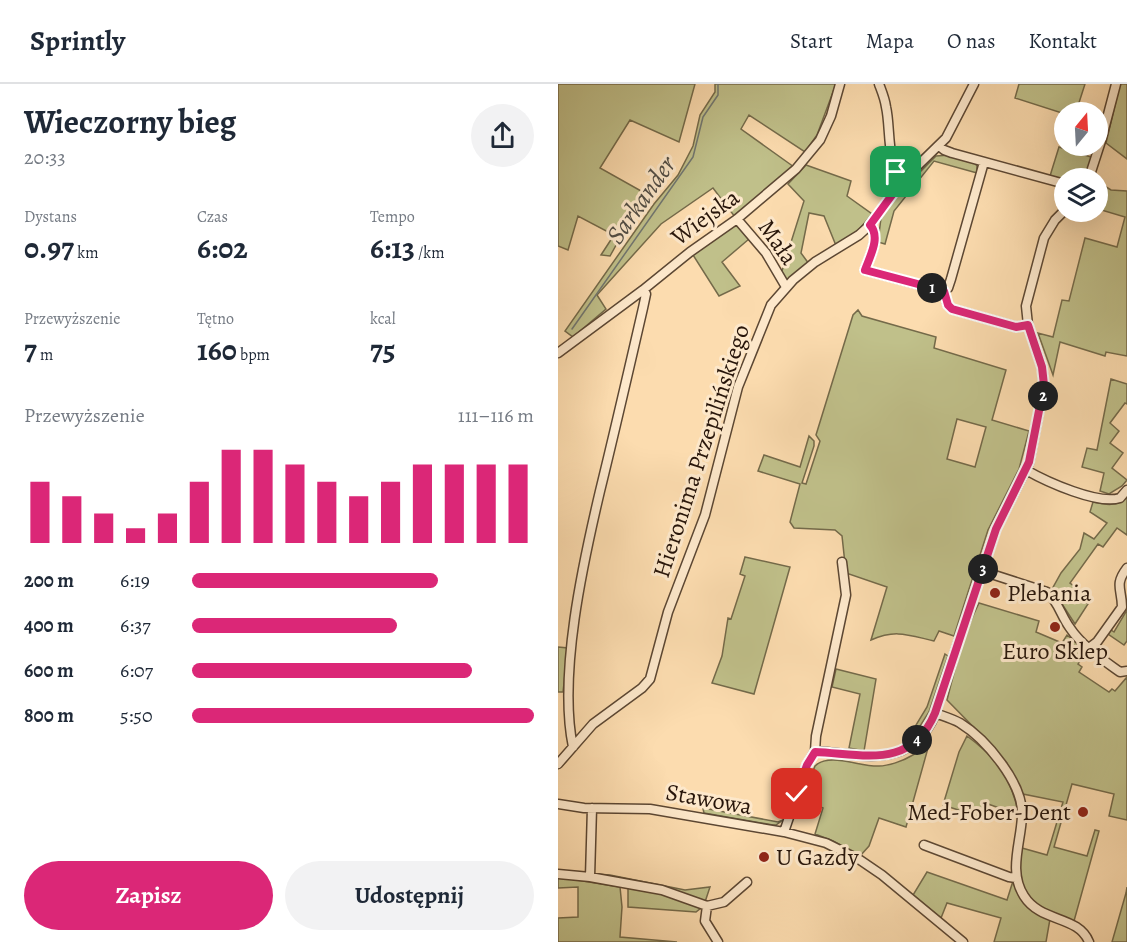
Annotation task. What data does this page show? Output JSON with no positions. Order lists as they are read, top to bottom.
{
  "streets": {
    "street": [
      "Wiejska",
      "Mała",
      "Hieronima Przepilińskiego",
      "Stawowa"
    ]
  },
  "crossings": [
    ["Wiejska", "Mała"],
    ["Mała", "Hieronima Przepilińskiego"]
  ],
  "water": ["Sarkander"],
  "places": [
    "Plebania",
    "Euro Sklep",
    "Med-Fober-Dent",
    "U Gazdy"
  ],
  "north": "top",
  "page": {
    "header": "Sprintly",
    "nav": [
      "Start",
      "Mapa",
      "O nas",
      "Kontakt"
    ],
    "heading": ["Wieczorny bieg", "20:33"],
    "stats": [
      ["Dystans", "0.97 km"],
      ["Czas", "6:02"],
      ["Tempo", "6:13 /km"],
      ["Przewyższenie", "7 m"],
      ["Tętno", "160 bpm"],
      ["kcal", "75"]
    ],
    "pins": [
      "1",
      "2",
      "3",
      "4"
    ],
    "chart": ["Przewyższenie", "111–116 m"],
    "list": [
      {
        "name": "200 m",
        "note": "6:19"
      },
      {
        "name": "400 m",
        "note": "6:37"
      },
      {
        "name": "600 m",
        "note": "6:07"
      },
      {
        "name": "800 m",
        "note": "5:50"
      }
    ],
    "buttons": ["Zapisz", "Udostępnij"]
  }
}
